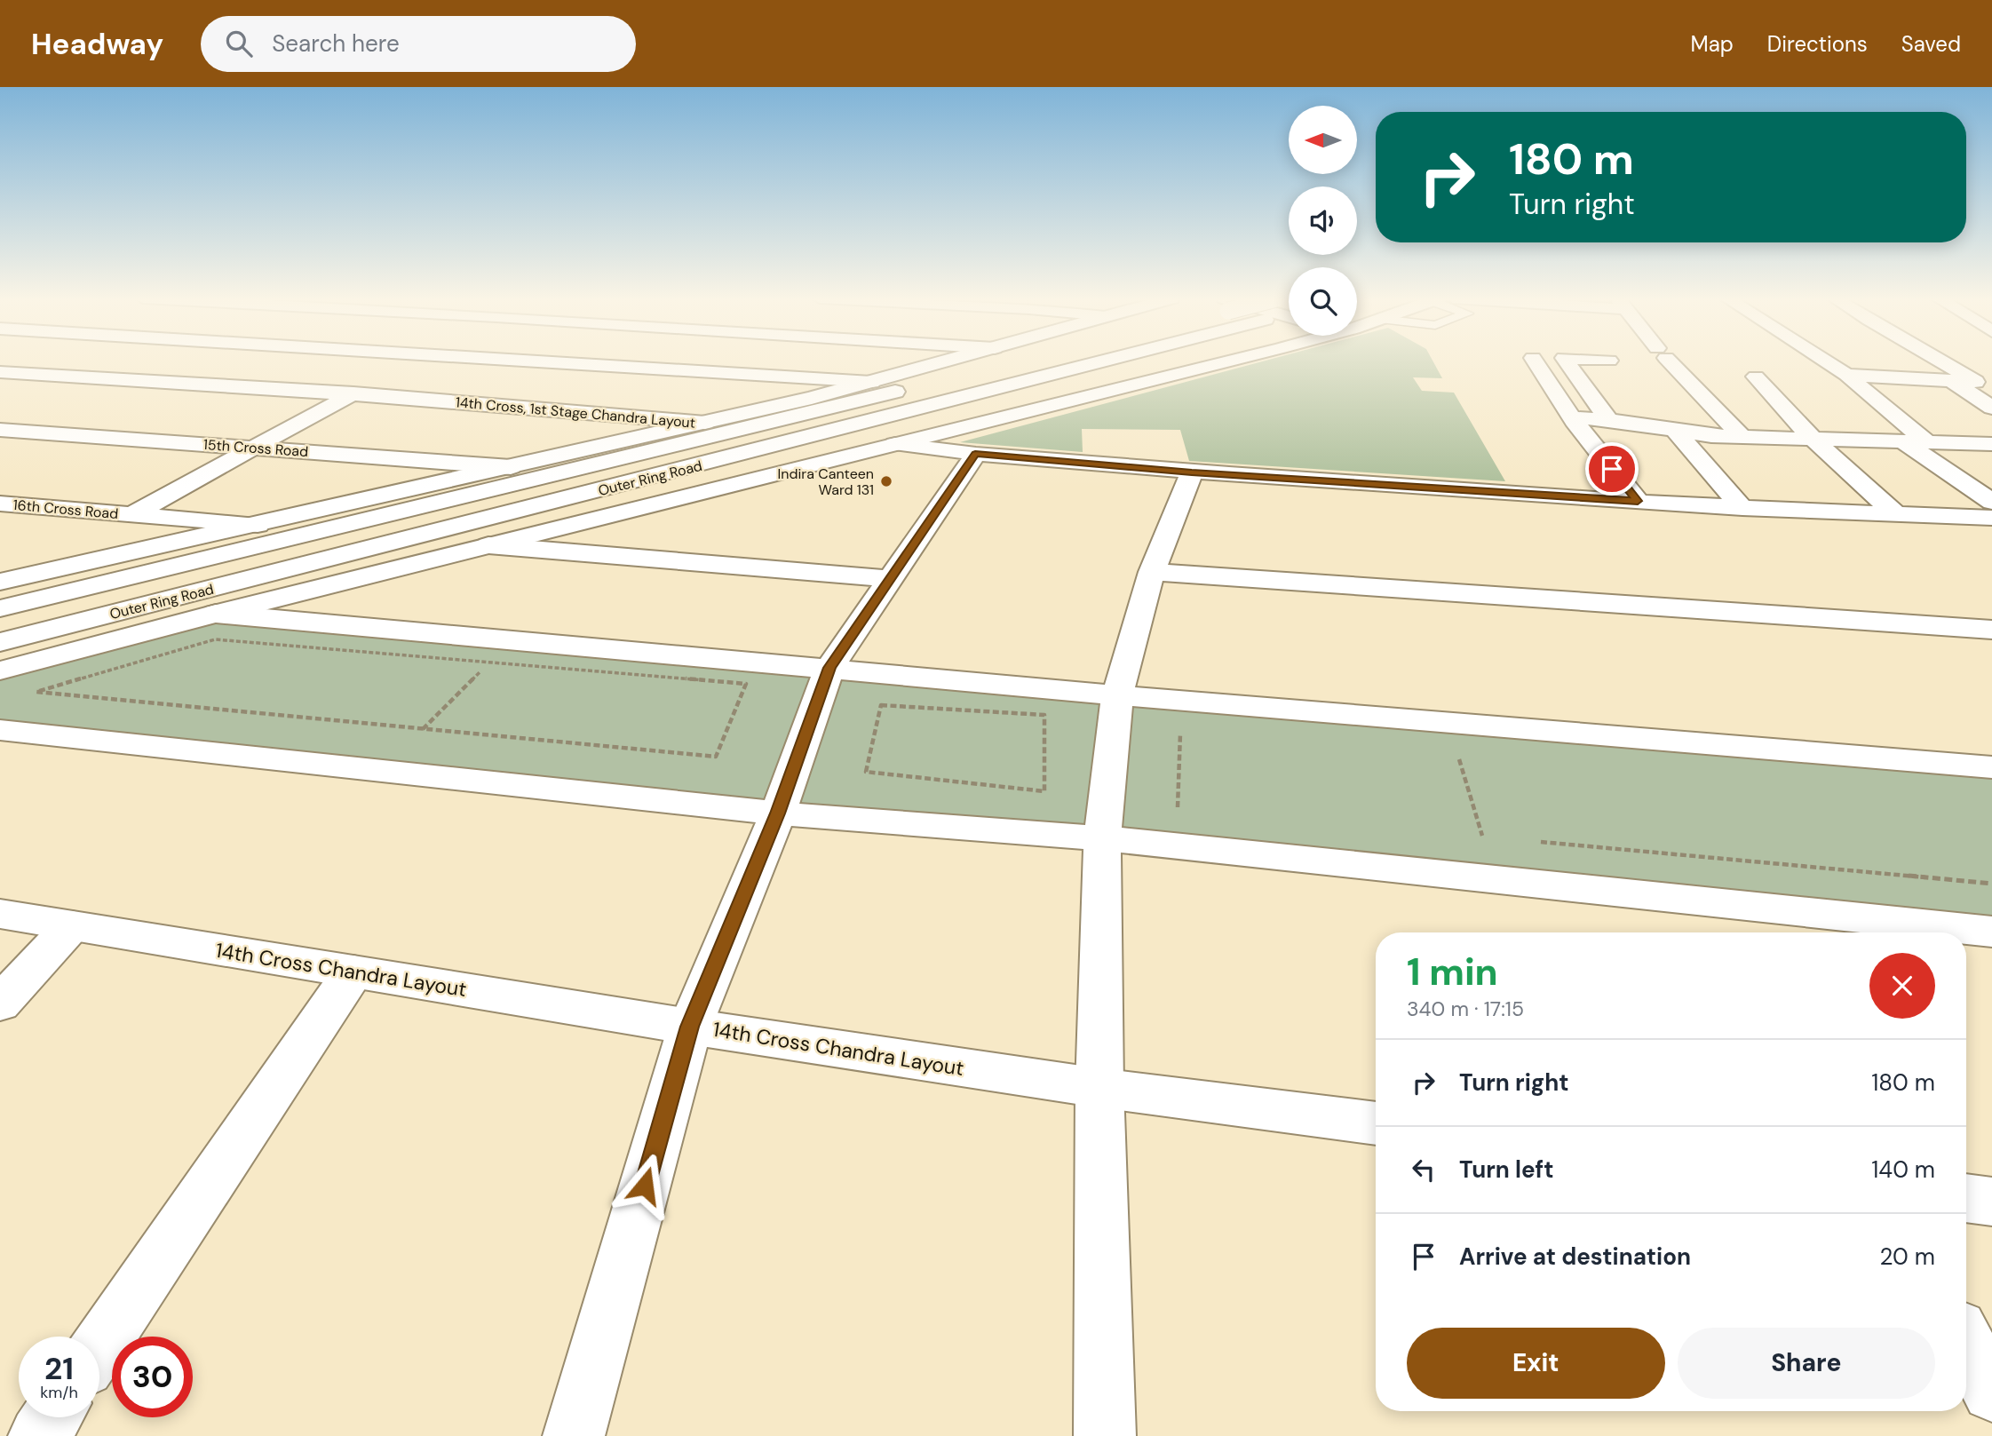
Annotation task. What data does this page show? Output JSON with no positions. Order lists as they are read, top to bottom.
{
  "streets": {
    "main road": [
      "14th Cross, 1st Stage Chandra Layout",
      "15th Cross Road",
      "Outer Ring Road",
      "16th Cross Road",
      "14th Cross Chandra Layout"
    ]
  },
  "places": ["Indira Canteen Ward 131"],
  "north": "left",
  "page": {
    "header": "Headway",
    "search": "Search here",
    "nav": ["Map", "Directions", "Saved"],
    "turn": ["180 m", "Turn right"],
    "heading": ["1 min", "340 m · 17:15"],
    "list": [
      {
        "name": "Turn right",
        "value": "180 m"
      },
      {
        "name": "Turn left",
        "value": "140 m"
      },
      {
        "name": "Arrive at destination",
        "value": "20 m"
      }
    ],
    "buttons": ["Exit", "Share"],
    "speed": "21 km/h",
    "limit": "30"
  }
}
